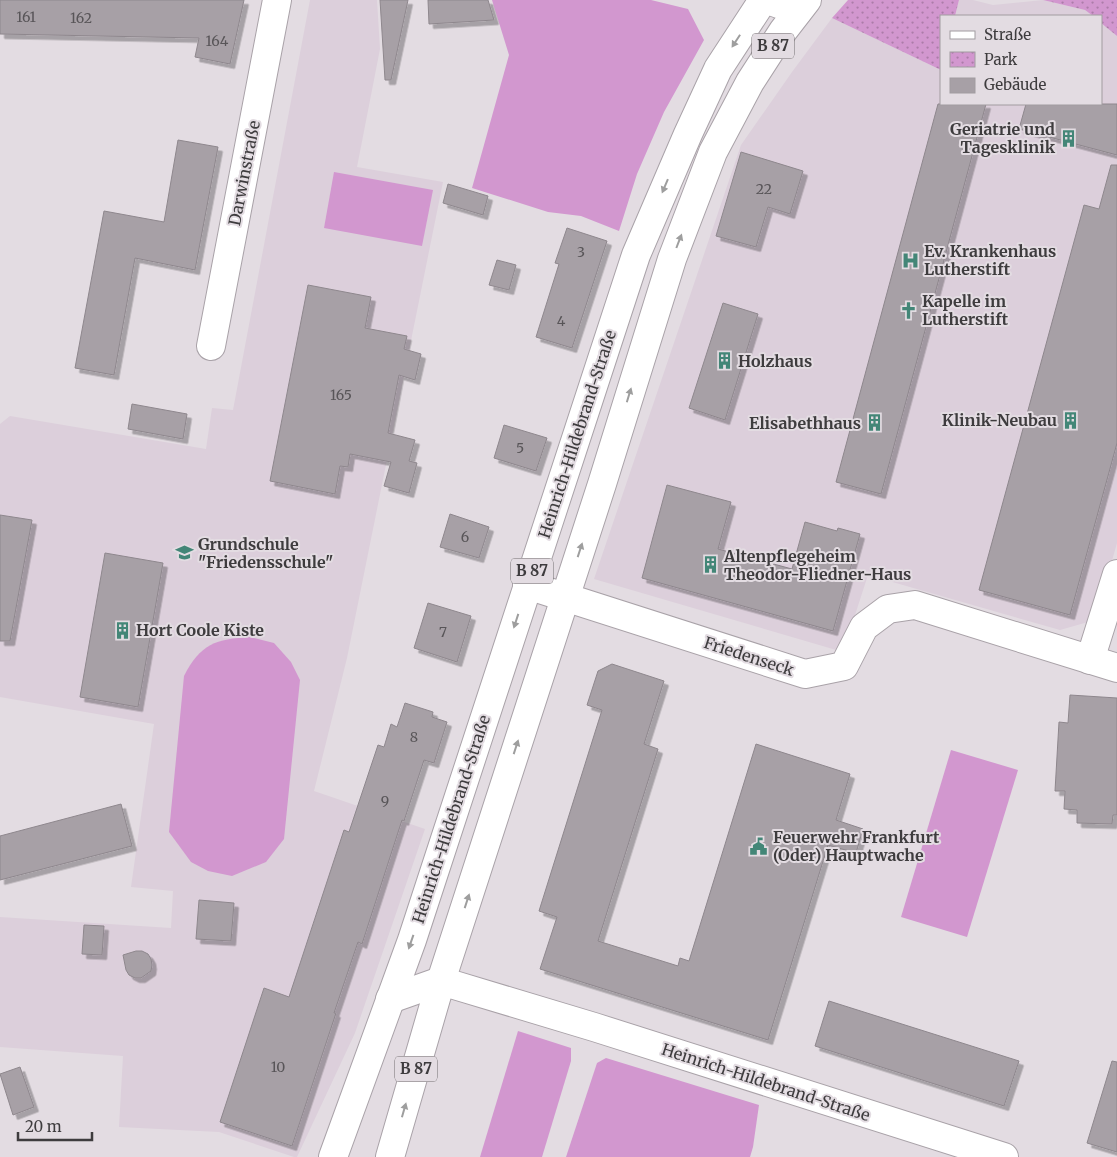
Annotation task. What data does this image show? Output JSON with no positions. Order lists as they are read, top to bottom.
{
  "streets": {
    "main road": [
      "B 87",
      "Darwinstraße",
      "Heinrich-Hildebrand-Straße",
      "Friedenseck"
    ]
  },
  "crossings": [
    ["B 87", "Heinrich-Hildebrand-Straße"],
    ["B 87", "Friedenseck"],
    ["Heinrich-Hildebrand-Straße", "Friedenseck"]
  ],
  "places": {
    "building": [
      "Geriatrie und Tagesklinik",
      "Holzhaus",
      "Klinik-Neubau",
      "Elisabethhaus",
      "Altenpflegeheim Theodor-Fliedner-Haus",
      "Hort Coole Kiste"
    ],
    "hospital": ["Ev. Krankenhaus Lutherstift"],
    "church": ["Kapelle im Lutherstift"],
    "school or university": ["Grundschule \"Friedensschule\""],
    "public building": ["Feuerwehr Frankfurt (Oder) Hauptwache"]
  },
  "house_numbers": [
    "161",
    "162",
    "164",
    "22",
    "3",
    "4",
    "165",
    "5",
    "6",
    "7",
    "8",
    "9",
    "10"
  ],
  "legend": ["Straße", "Park", "Gebäude"],
  "scale_bar": "20 m"
}
